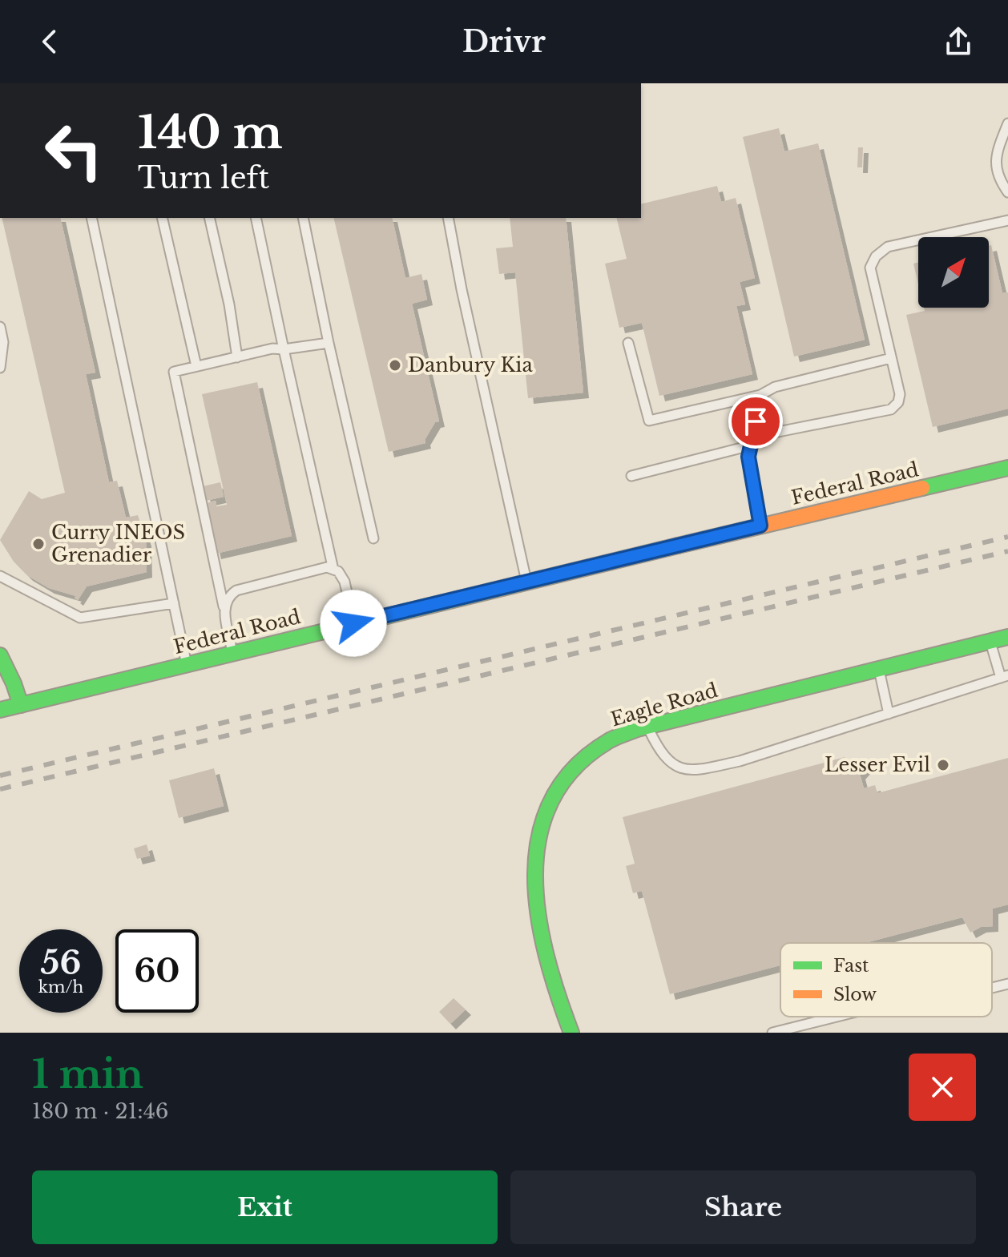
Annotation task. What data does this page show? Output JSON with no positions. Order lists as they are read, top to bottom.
{
  "streets": {
    "main road": ["Federal Road", "Eagle Road"]
  },
  "places": ["Danbury Kia", "Curry INEOS Grenadier", "Lesser Evil"],
  "legend": ["Fast", "Slow"],
  "north": "top right",
  "page": {
    "header": "Drivr",
    "turn": ["140 m", "Turn left"],
    "speed": "56 km/h",
    "limit": "60",
    "heading": ["1 min", "180 m · 21:46"],
    "buttons": ["Exit", "Share"]
  }
}
